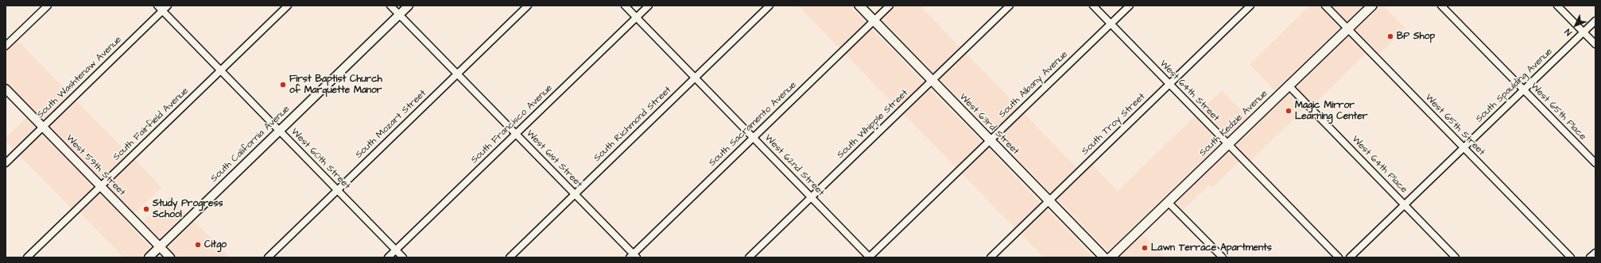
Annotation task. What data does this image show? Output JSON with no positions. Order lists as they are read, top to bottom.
{
  "streets": {
    "main road": ["South Kedzie Avenue", "West 63rd Street"],
    "street": [
      "South Washtenaw Avenue",
      "South Albany Avenue",
      "South Spaulding Avenue",
      "West 64th Street",
      "West 65th Place",
      "South Fairfield Avenue",
      "South Mozart Street",
      "South Francisco Avenue",
      "South Richmond Street",
      "South Sacramento Avenue",
      "South Whipple Street",
      "South Troy Street",
      "West 65th Street",
      "South California Avenue",
      "West 60th Street",
      "West 61st Street",
      "West 64th Place",
      "West 59th Street",
      "West 62nd Street"
    ]
  },
  "crossings": [
    ["South Washtenaw Avenue", "West 60th Street"],
    ["South Washtenaw Avenue", "West 59th Street"],
    ["South Albany Avenue", "West 64th Street"],
    ["South Albany Avenue", "West 63rd Street"],
    ["South Albany Avenue", "West 62nd Street"],
    ["South Spaulding Avenue", "West 65th Place"],
    ["South Spaulding Avenue", "West 65th Street"],
    ["South Spaulding Avenue", "West 64th Place"],
    ["West 64th Street", "South Kedzie Avenue"],
    ["West 64th Street", "South Troy Street"],
    ["South Kedzie Avenue", "West 65th Street"],
    ["South Kedzie Avenue", "West 64th Place"],
    ["South Fairfield Avenue", "West 60th Street"],
    ["South Fairfield Avenue", "West 59th Street"],
    ["South Mozart Street", "West 60th Street"],
    ["South Mozart Street", "West 61st Street"],
    ["South Francisco Avenue", "West 60th Street"],
    ["South Francisco Avenue", "West 61st Street"],
    ["South Francisco Avenue", "West 62nd Street"],
    ["South Richmond Street", "West 61st Street"],
    ["South Richmond Street", "West 62nd Street"],
    ["South Sacramento Avenue", "West 63rd Street"],
    ["South Sacramento Avenue", "West 61st Street"],
    ["South Sacramento Avenue", "West 62nd Street"],
    ["South Whipple Street", "West 63rd Street"],
    ["South Whipple Street", "West 62nd Street"],
    ["West 63rd Street", "South Troy Street"],
    ["South California Avenue", "West 60th Street"],
    ["South California Avenue", "West 61st Street"],
    ["South California Avenue", "West 59th Street"]
  ],
  "places": [
    "BP Shop",
    "First Baptist Church of Marquette Manor",
    "Magic Mirror Learning Center",
    "Study Progress School",
    "Citgo",
    "Lawn Terrace Apartments"
  ],
  "north": "bottom left"
}
